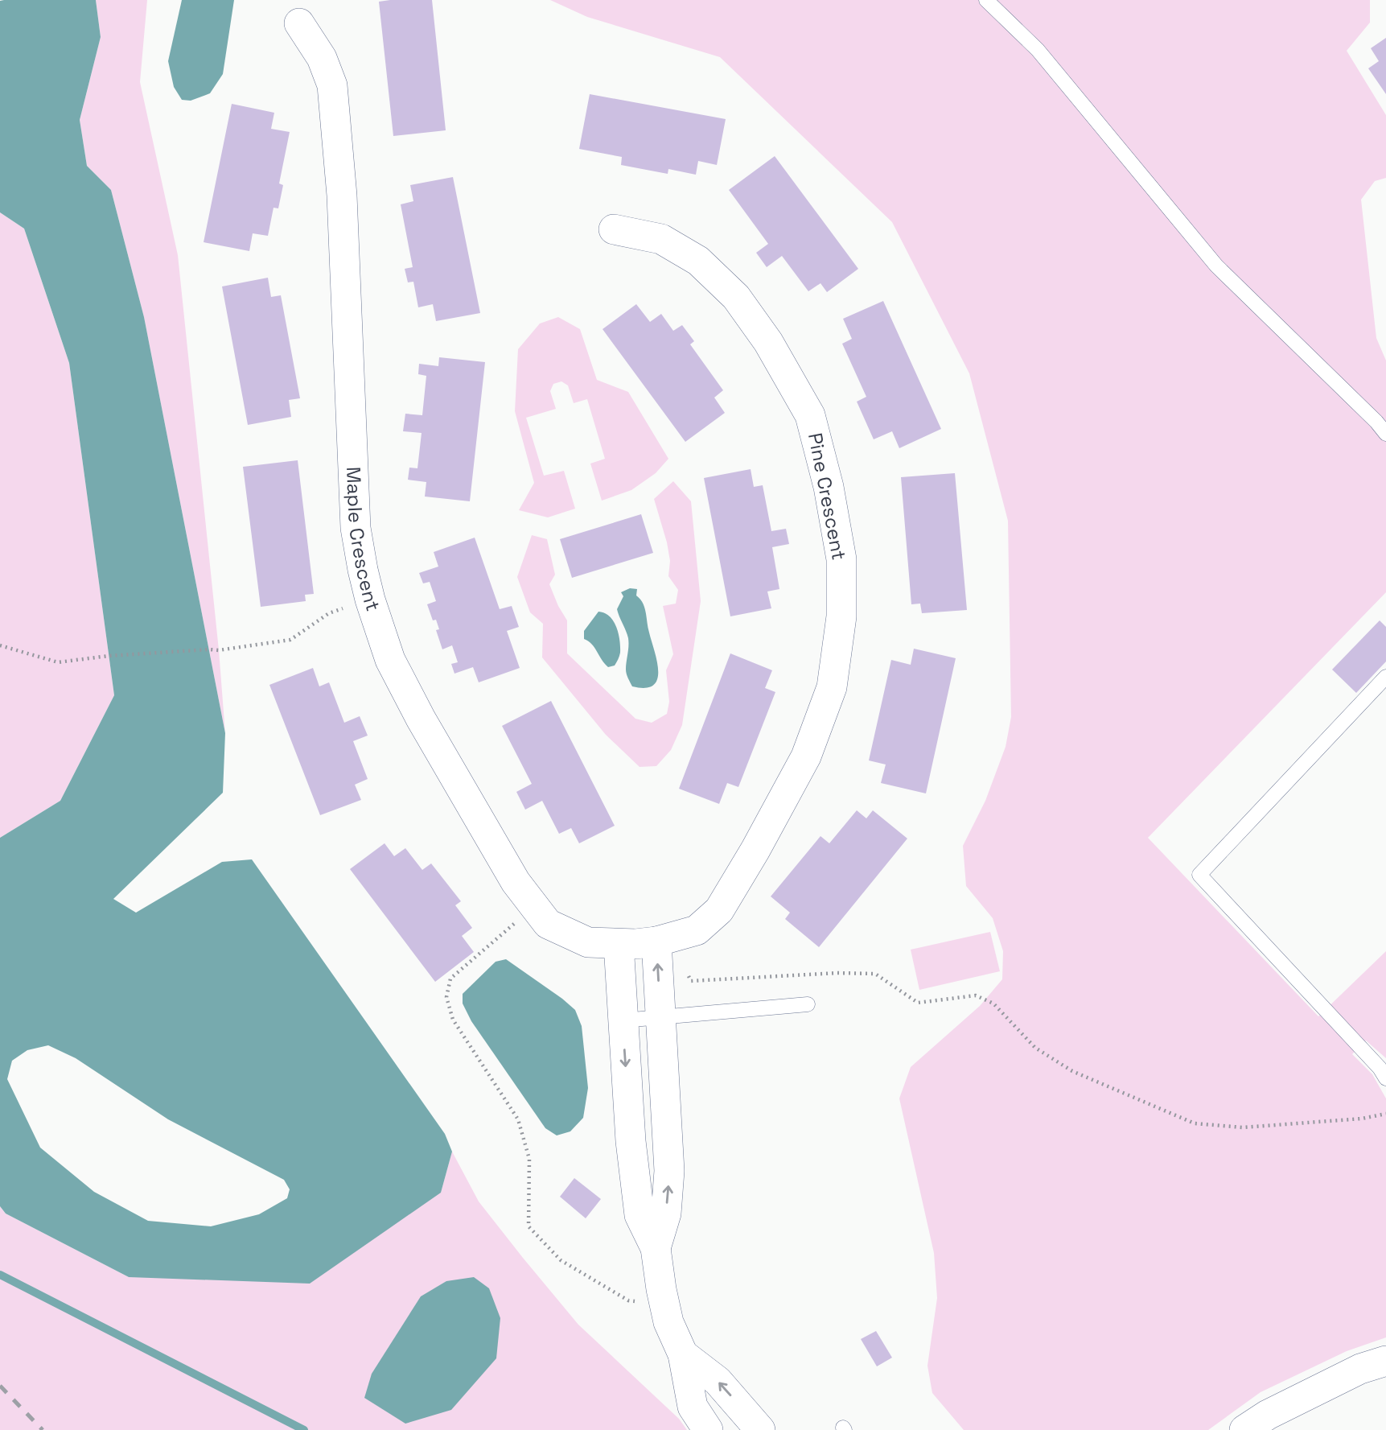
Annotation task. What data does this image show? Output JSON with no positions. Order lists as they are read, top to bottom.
{
  "streets": {
    "street": ["Pine Crescent", "Maple Crescent"]
  },
  "crossings": [
    ["Pine Crescent", "Maple Crescent"]
  ]
}
